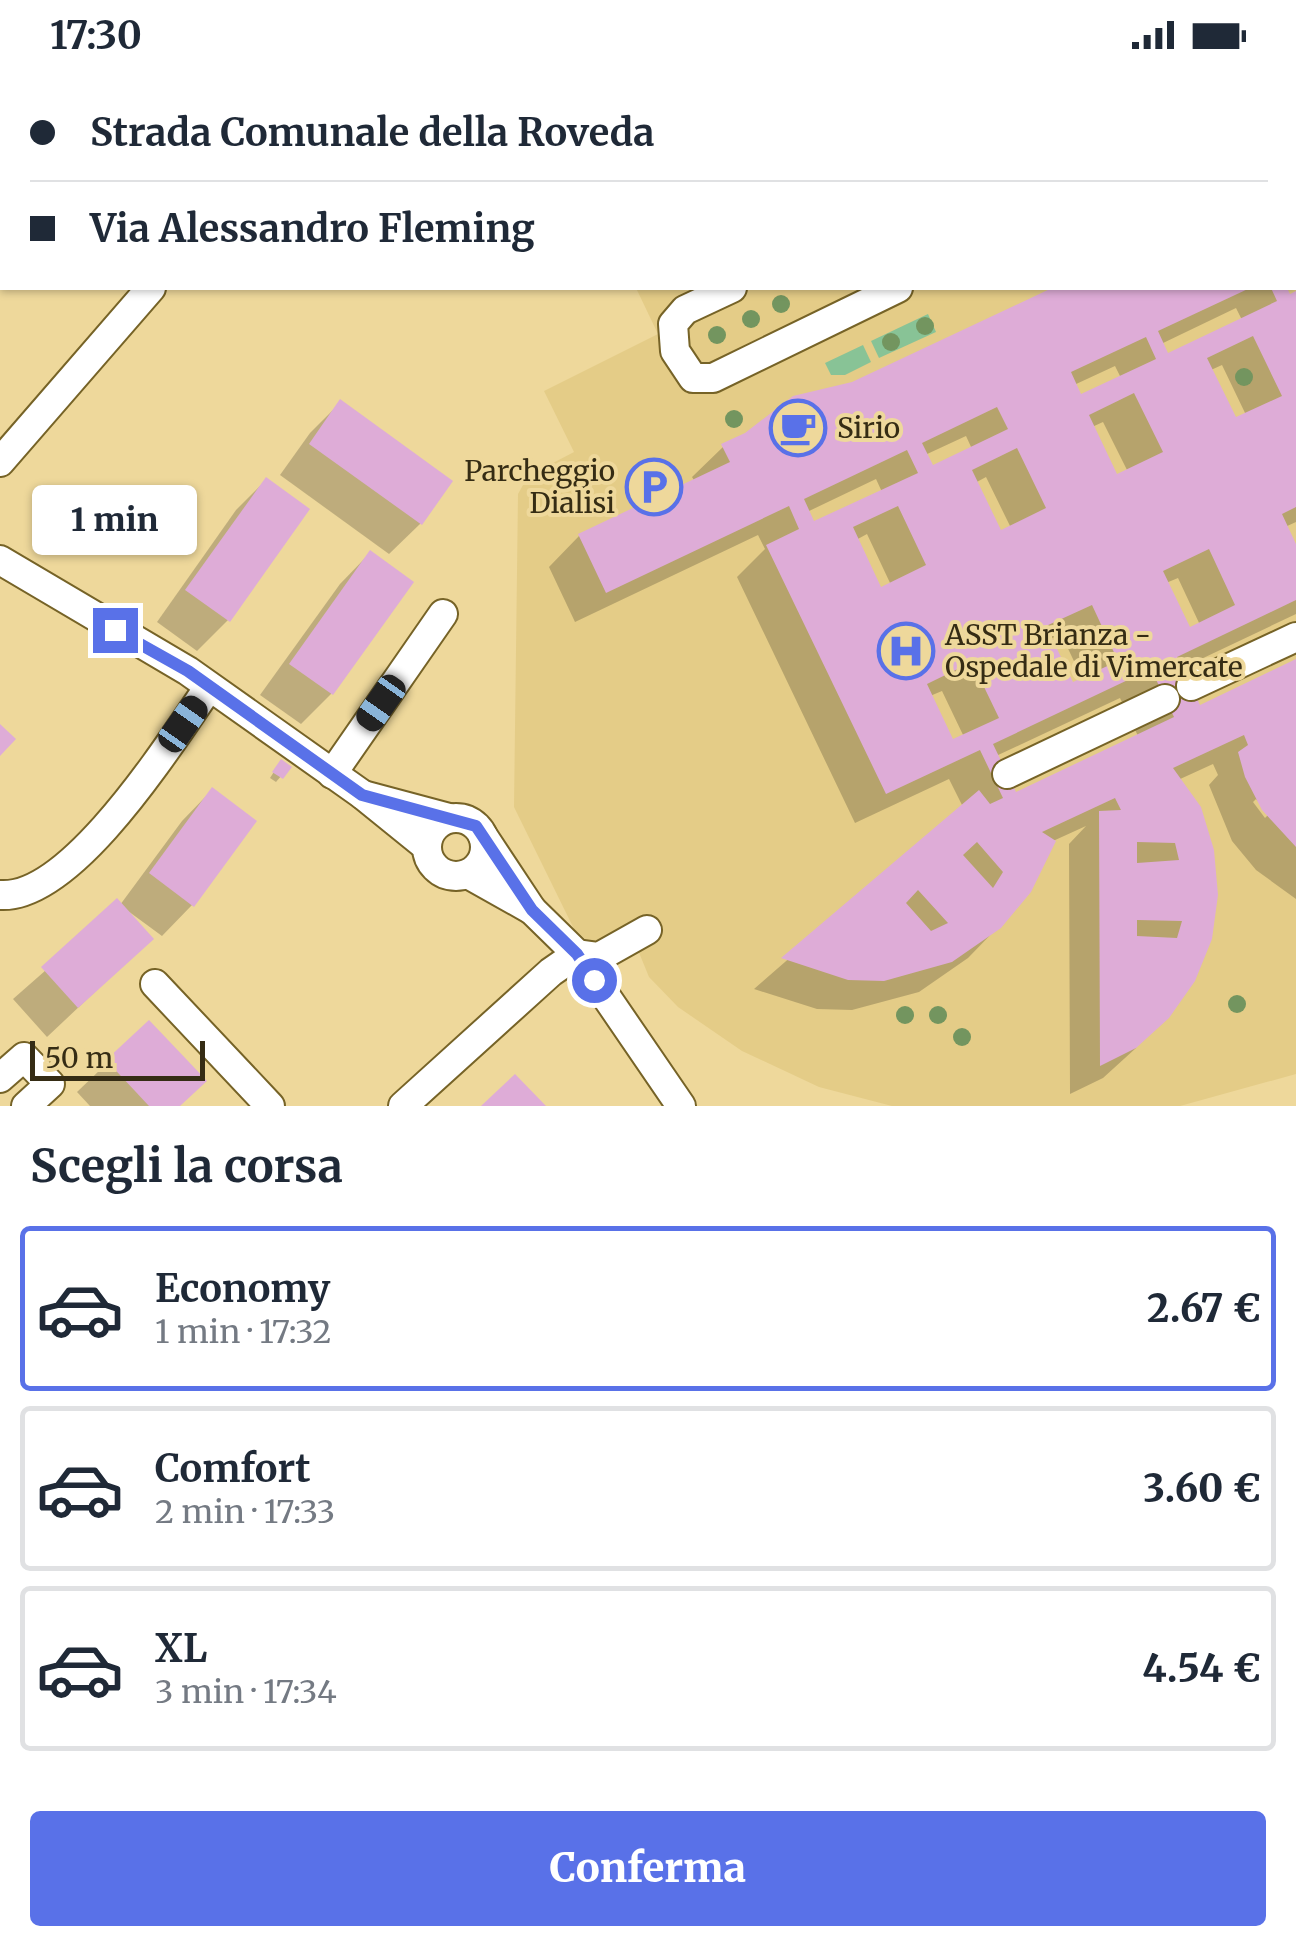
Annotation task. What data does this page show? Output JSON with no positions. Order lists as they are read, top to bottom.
{
  "places": {
    "cafe": ["Sirio"],
    "parking": ["Parcheggio Dialisi"],
    "hospital": ["ASST Brianza - Ospedale di Vimercate"]
  },
  "scale_bar": "50 m",
  "page": {
    "status": "17:30",
    "banner": ["Strada Comunale della Roveda", "Via Alessandro Fleming"],
    "bubble": "1 min",
    "scale": "50 m",
    "heading": "Scegli la corsa",
    "list": [
      {
        "name": "Economy",
        "note": "1 min · 17:32",
        "value": "2.67 €"
      },
      {
        "name": "Comfort",
        "note": "2 min · 17:33",
        "value": "3.60 €"
      },
      {
        "name": "XL",
        "note": "3 min · 17:34",
        "value": "4.54 €"
      }
    ],
    "buttons": "Conferma"
  }
}
